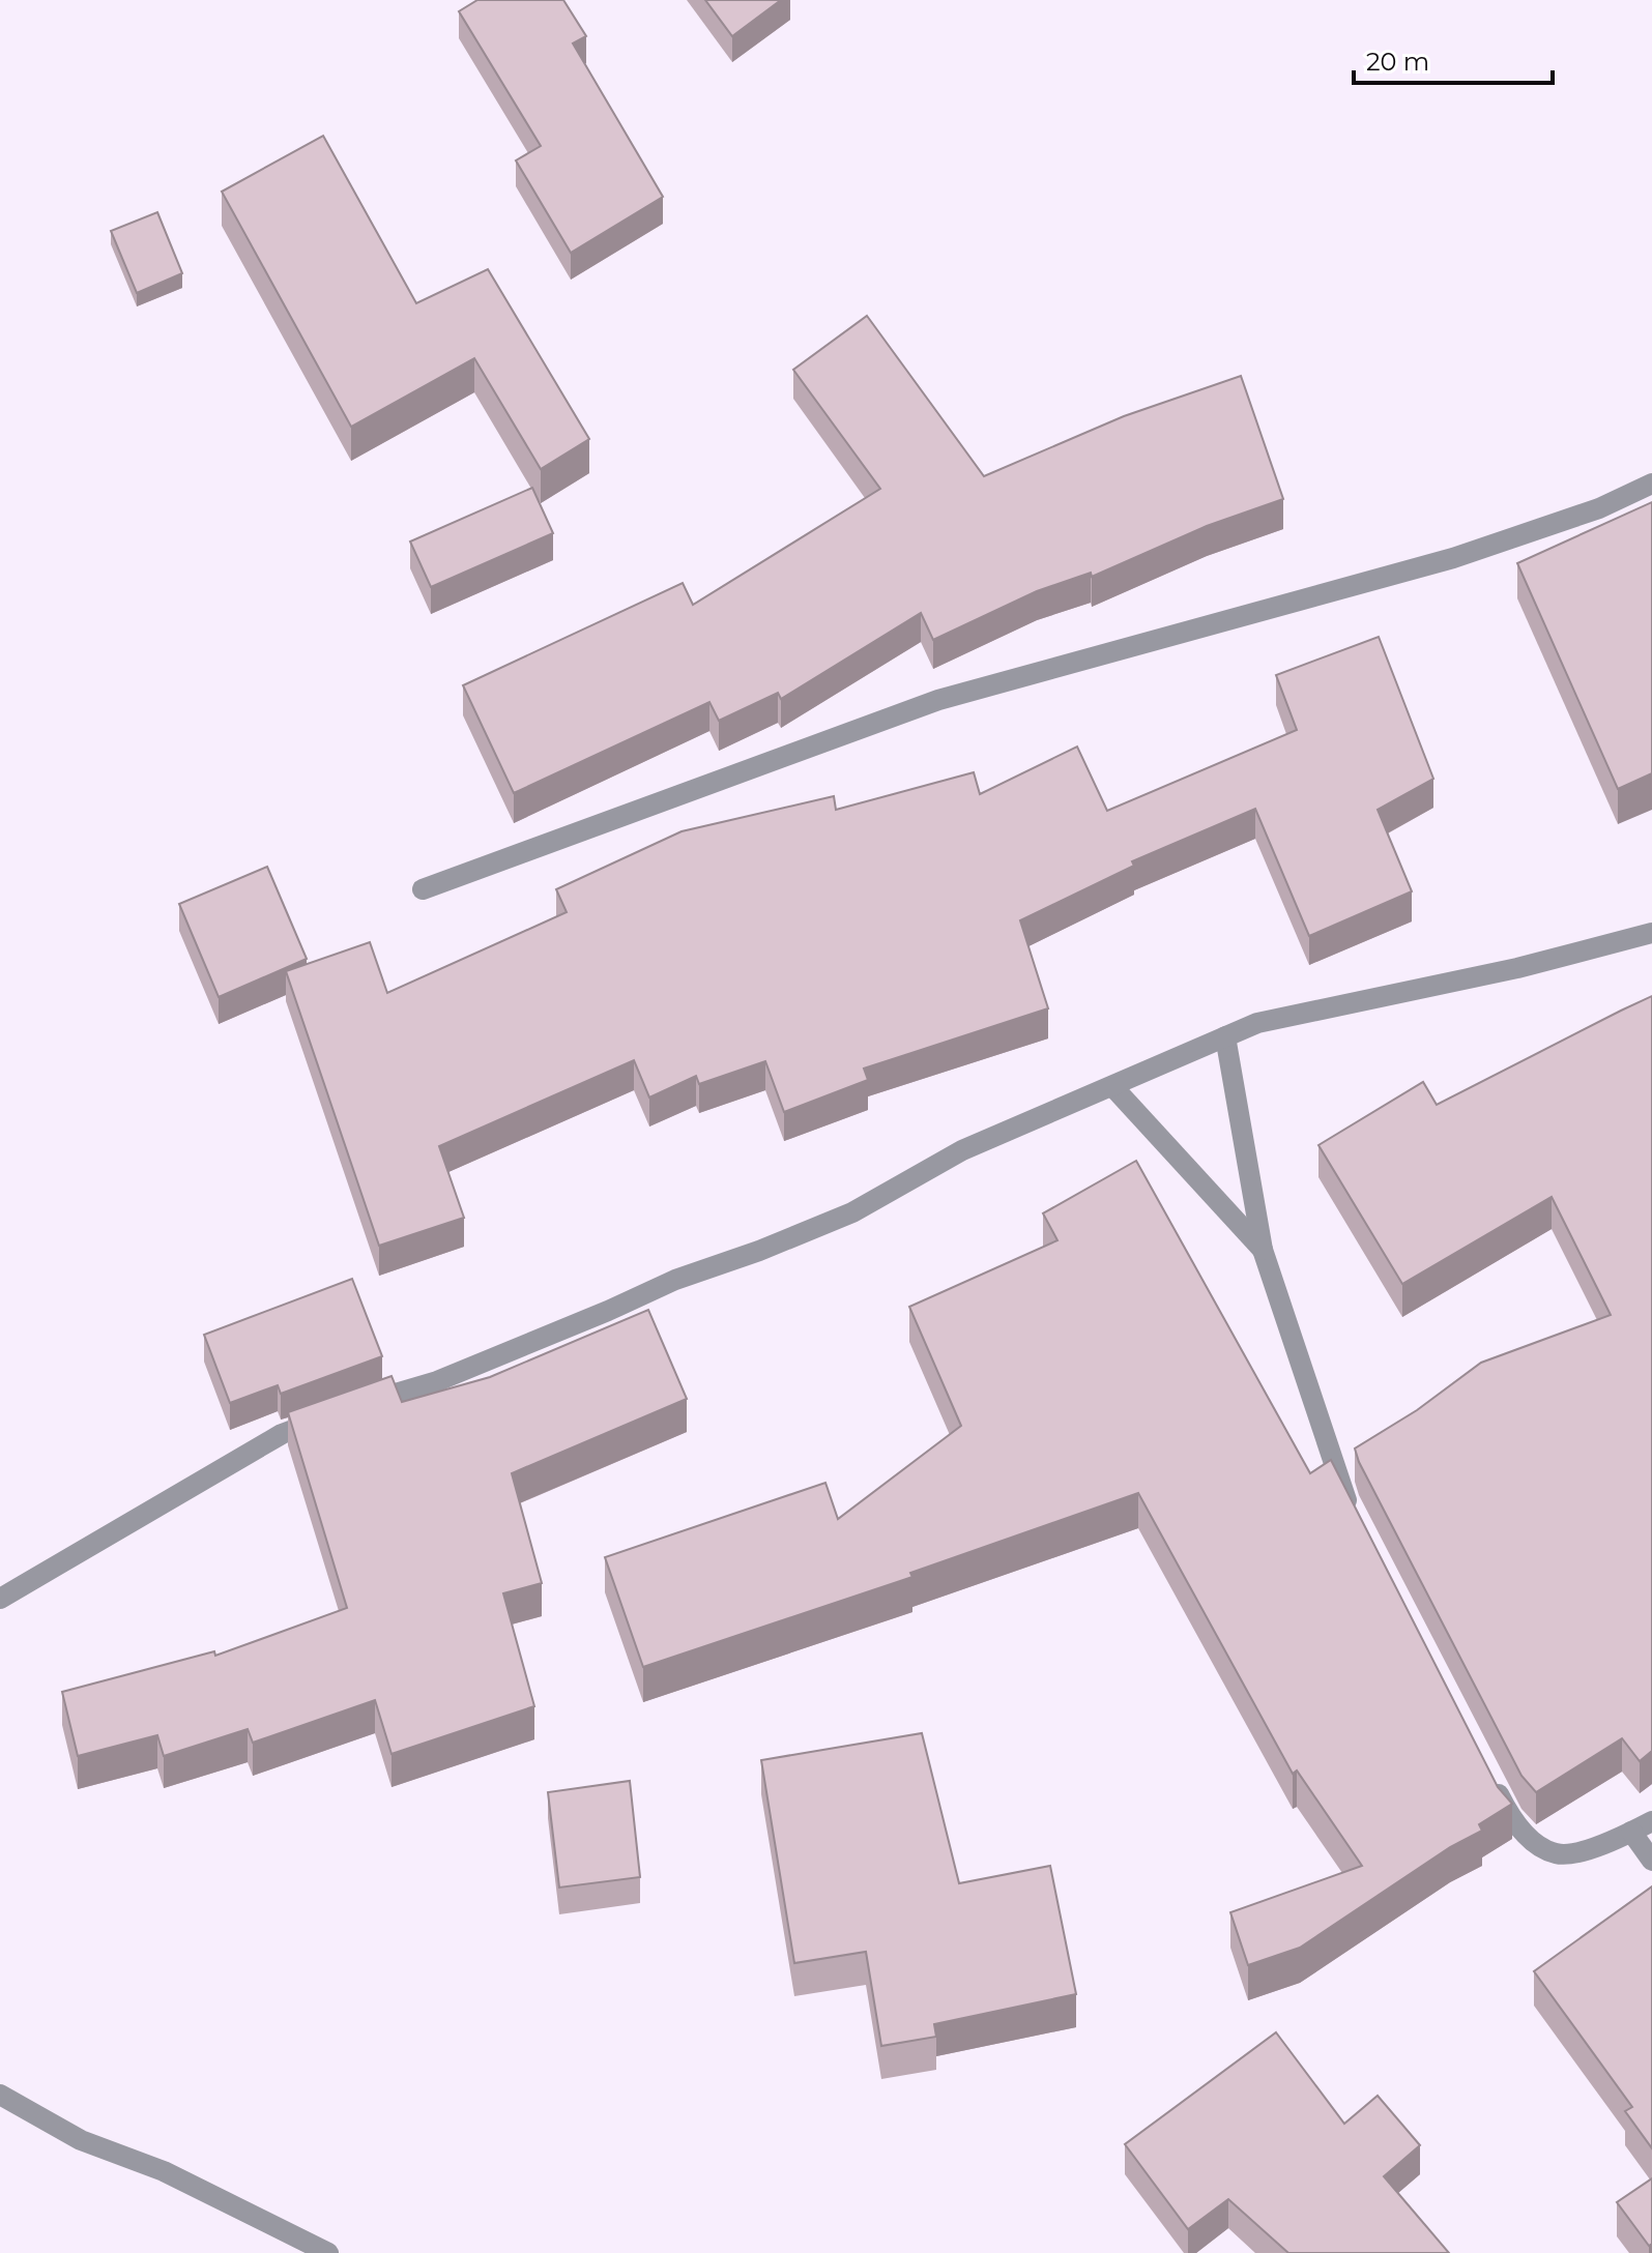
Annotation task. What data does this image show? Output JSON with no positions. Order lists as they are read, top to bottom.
{
  "scale_bar": "20 m"
}
